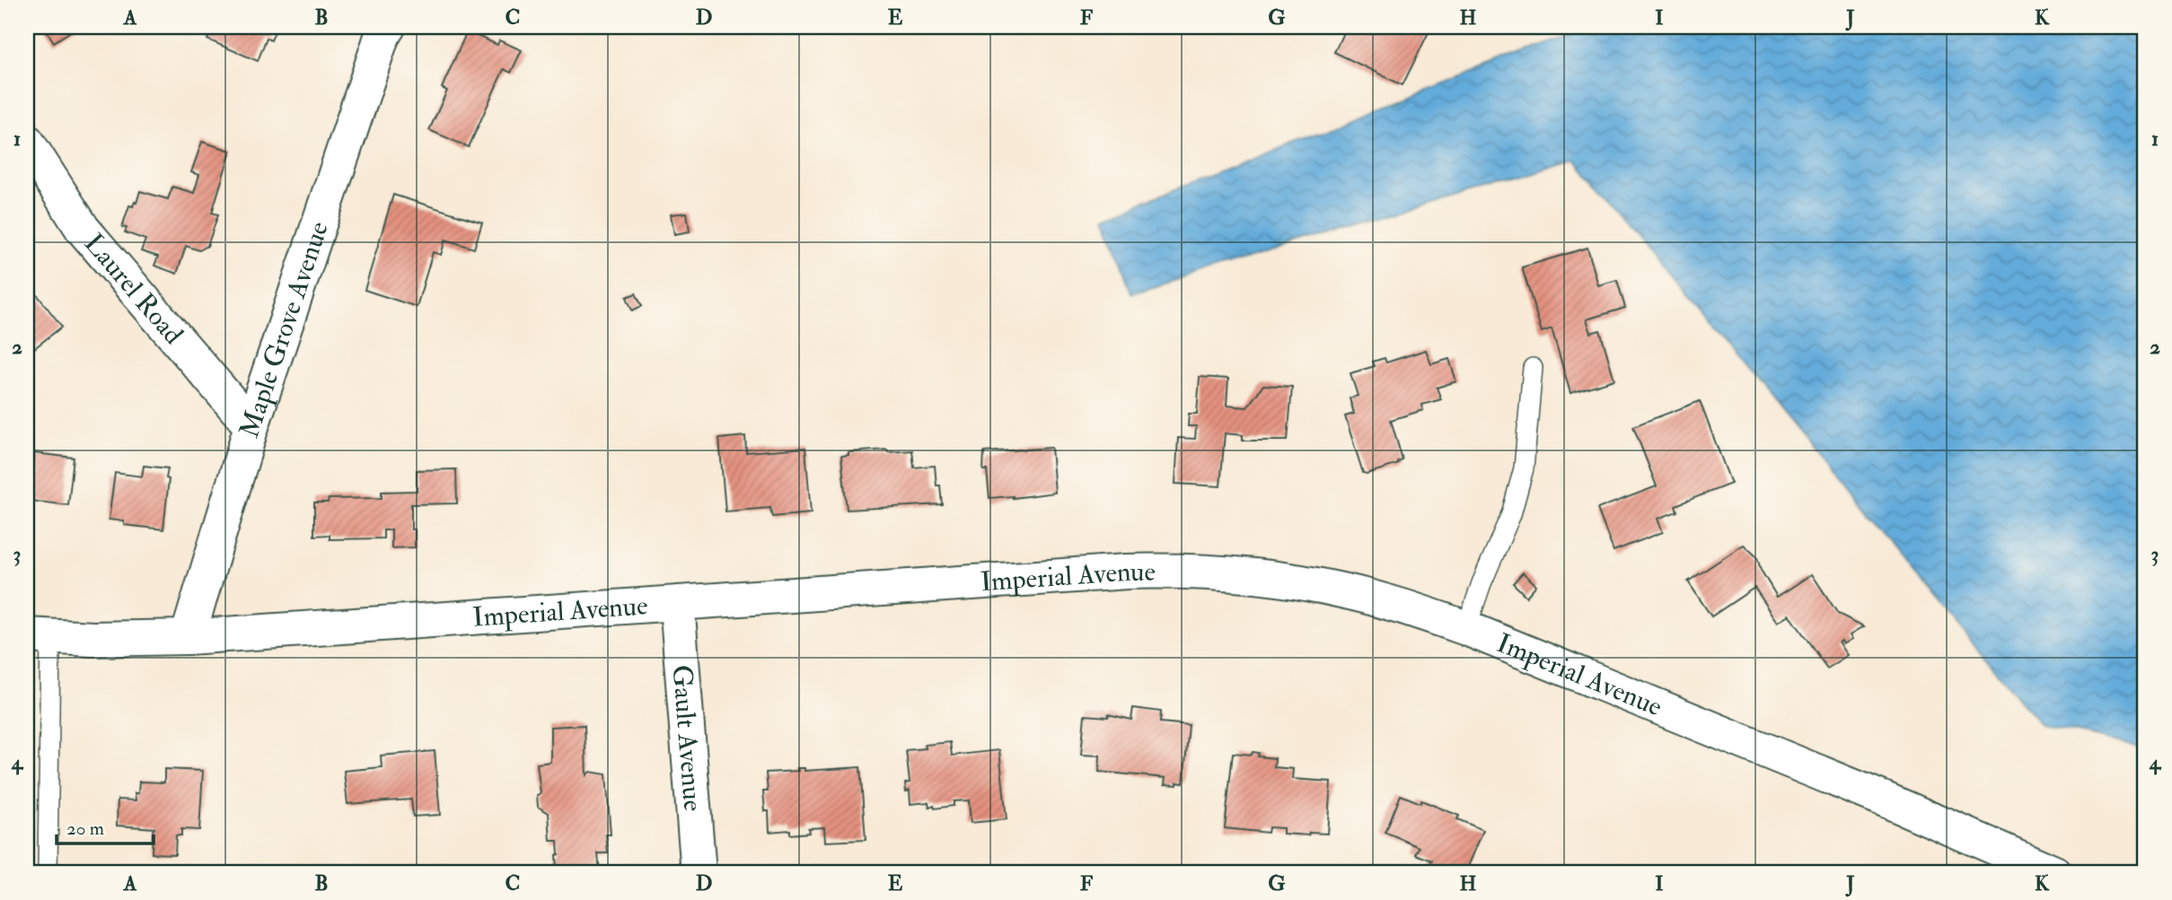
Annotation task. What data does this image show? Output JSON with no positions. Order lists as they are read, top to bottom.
{
  "streets": {
    "street": [
      "Laurel Road",
      "Maple Grove Avenue",
      "Imperial Avenue",
      "Gault Avenue"
    ]
  },
  "crossings": [
    ["Laurel Road", "Maple Grove Avenue"],
    ["Maple Grove Avenue", "Imperial Avenue"],
    ["Imperial Avenue", "Gault Avenue"]
  ],
  "scale_bar": "20 m",
  "grid": {
    "columns": [
      "A",
      "B",
      "C",
      "D",
      "E",
      "F",
      "G",
      "H",
      "I",
      "J",
      "K"
    ],
    "rows": [
      "1",
      "2",
      "3",
      "4"
    ]
  }
}
